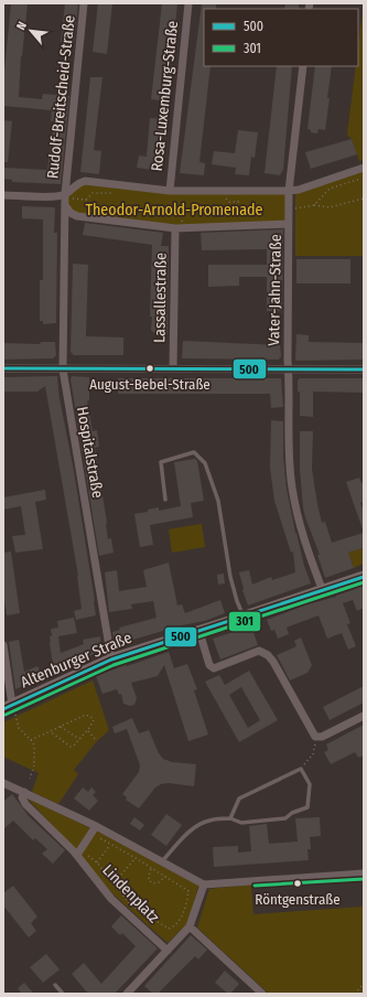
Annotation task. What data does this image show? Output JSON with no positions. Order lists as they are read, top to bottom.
{
  "streets": {
    "main road": ["Altenburger Straße"],
    "street": [
      "Rosa-Luxemburg-Straße",
      "Rudolf-Breitscheid-Straße",
      "Vater-Jahn-Straße",
      "Lassallestraße",
      "Hospitalstraße",
      "Lindenplatz"
    ]
  },
  "crossings": [
    ["Rudolf-Breitscheid-Straße", "Hospitalstraße"],
    ["Vater-Jahn-Straße", "Altenburger Straße"],
    ["Hospitalstraße", "Altenburger Straße"]
  ],
  "parks": ["Theodor-Arnold-Promenade"],
  "places": ["August-Bebel-Straße", "Röntgenstraße"],
  "lines": ["transit line 500", "transit line 301"],
  "legend": ["500", "301"],
  "north": "top left"
}
